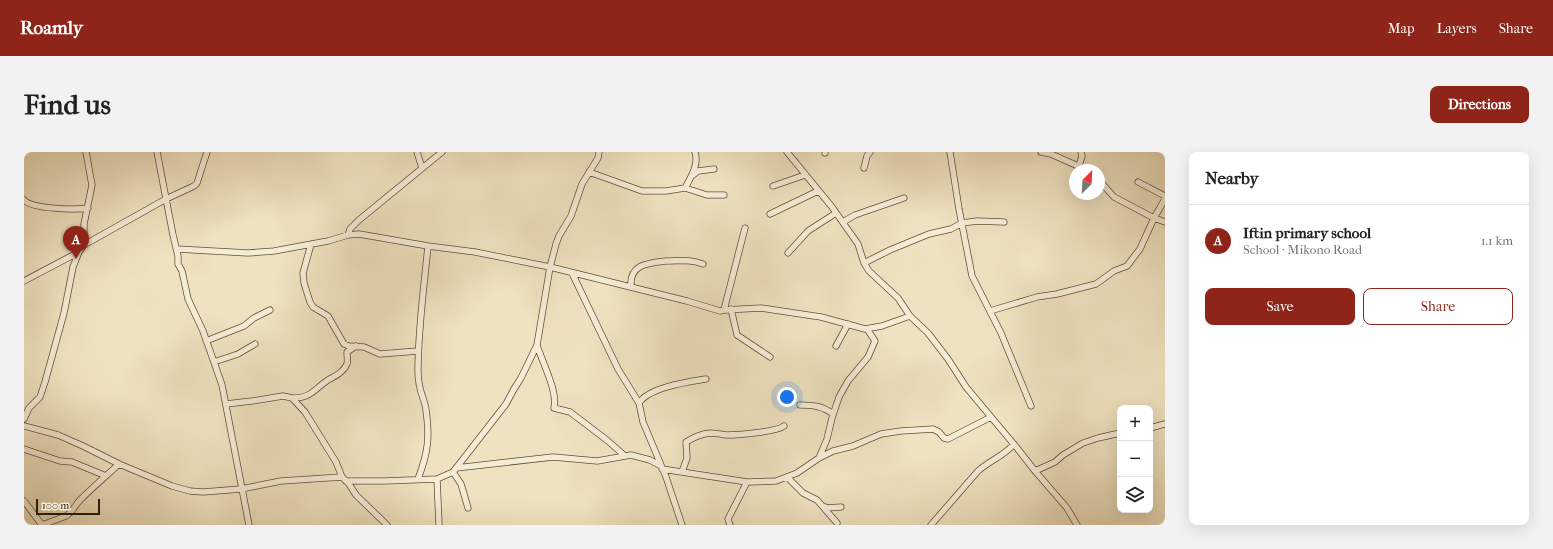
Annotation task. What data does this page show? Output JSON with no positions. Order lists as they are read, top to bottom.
{
  "scale_bar": "100 m",
  "north": "top right",
  "page": {
    "header": "Roamly",
    "nav": ["Map", "Layers", "Share"],
    "buttons": [
      "Directions",
      ["Save", "Share"]
    ],
    "title": "Find us",
    "heading": "Nearby",
    "list": [
      {
        "mark": "A",
        "name": "Iftin primary school",
        "note": "School · Mikono Road",
        "value": "1.1 km"
      }
    ],
    "pins": "A",
    "map_buttons": ["+", "−"],
    "scale": "100 m"
  }
}
